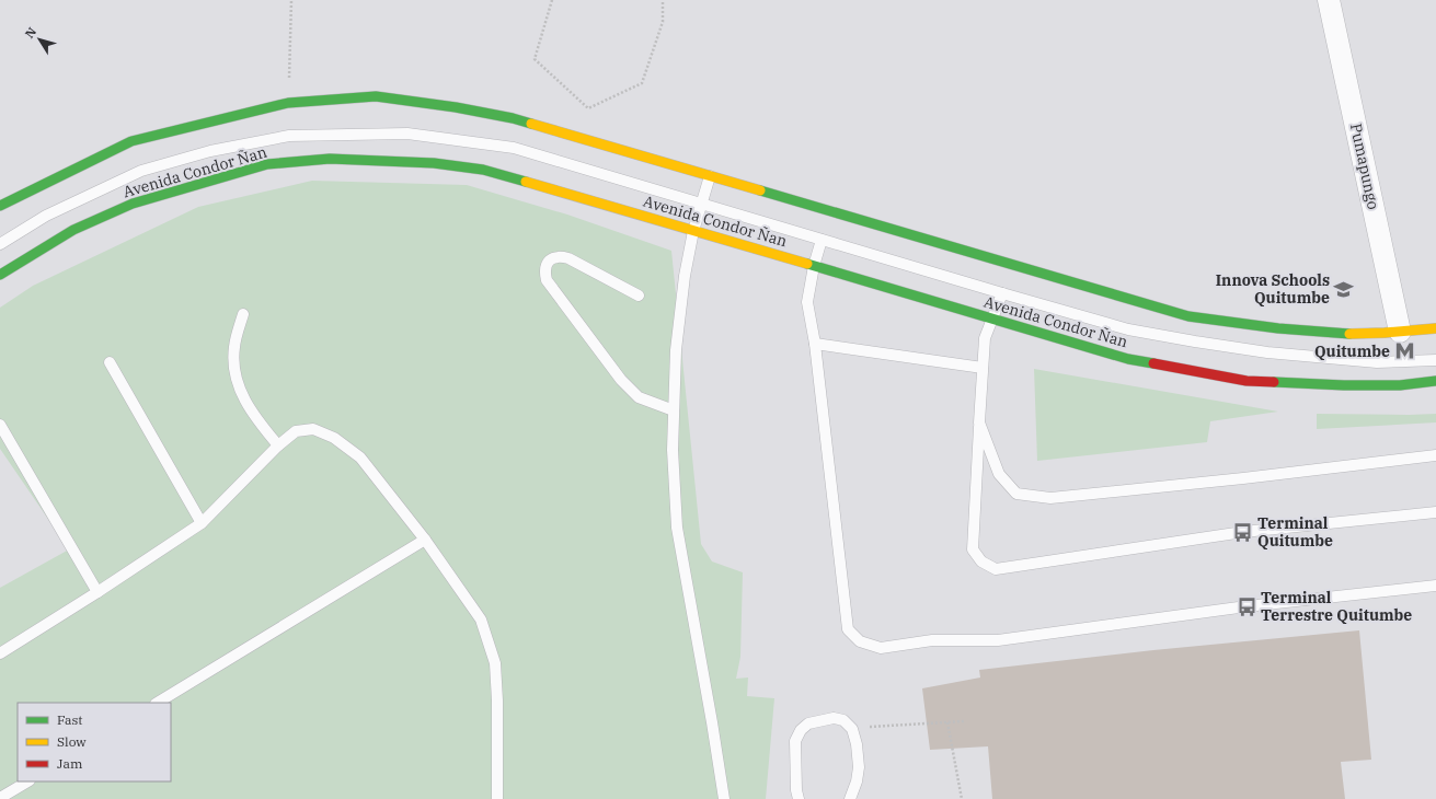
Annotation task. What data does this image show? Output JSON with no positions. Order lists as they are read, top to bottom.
{
  "streets": {
    "main road": ["Avenida Condor Ñan"],
    "street": ["Pumapungo"]
  },
  "places": {
    "school or university": ["Innova Schools Quitumbe"],
    "metro station": ["Quitumbe"],
    "bus stop": ["Terminal Quitumbe", "Terminal Terrestre Quitumbe"]
  },
  "legend": ["Fast", "Slow", "Jam"],
  "north": "top left"
}
